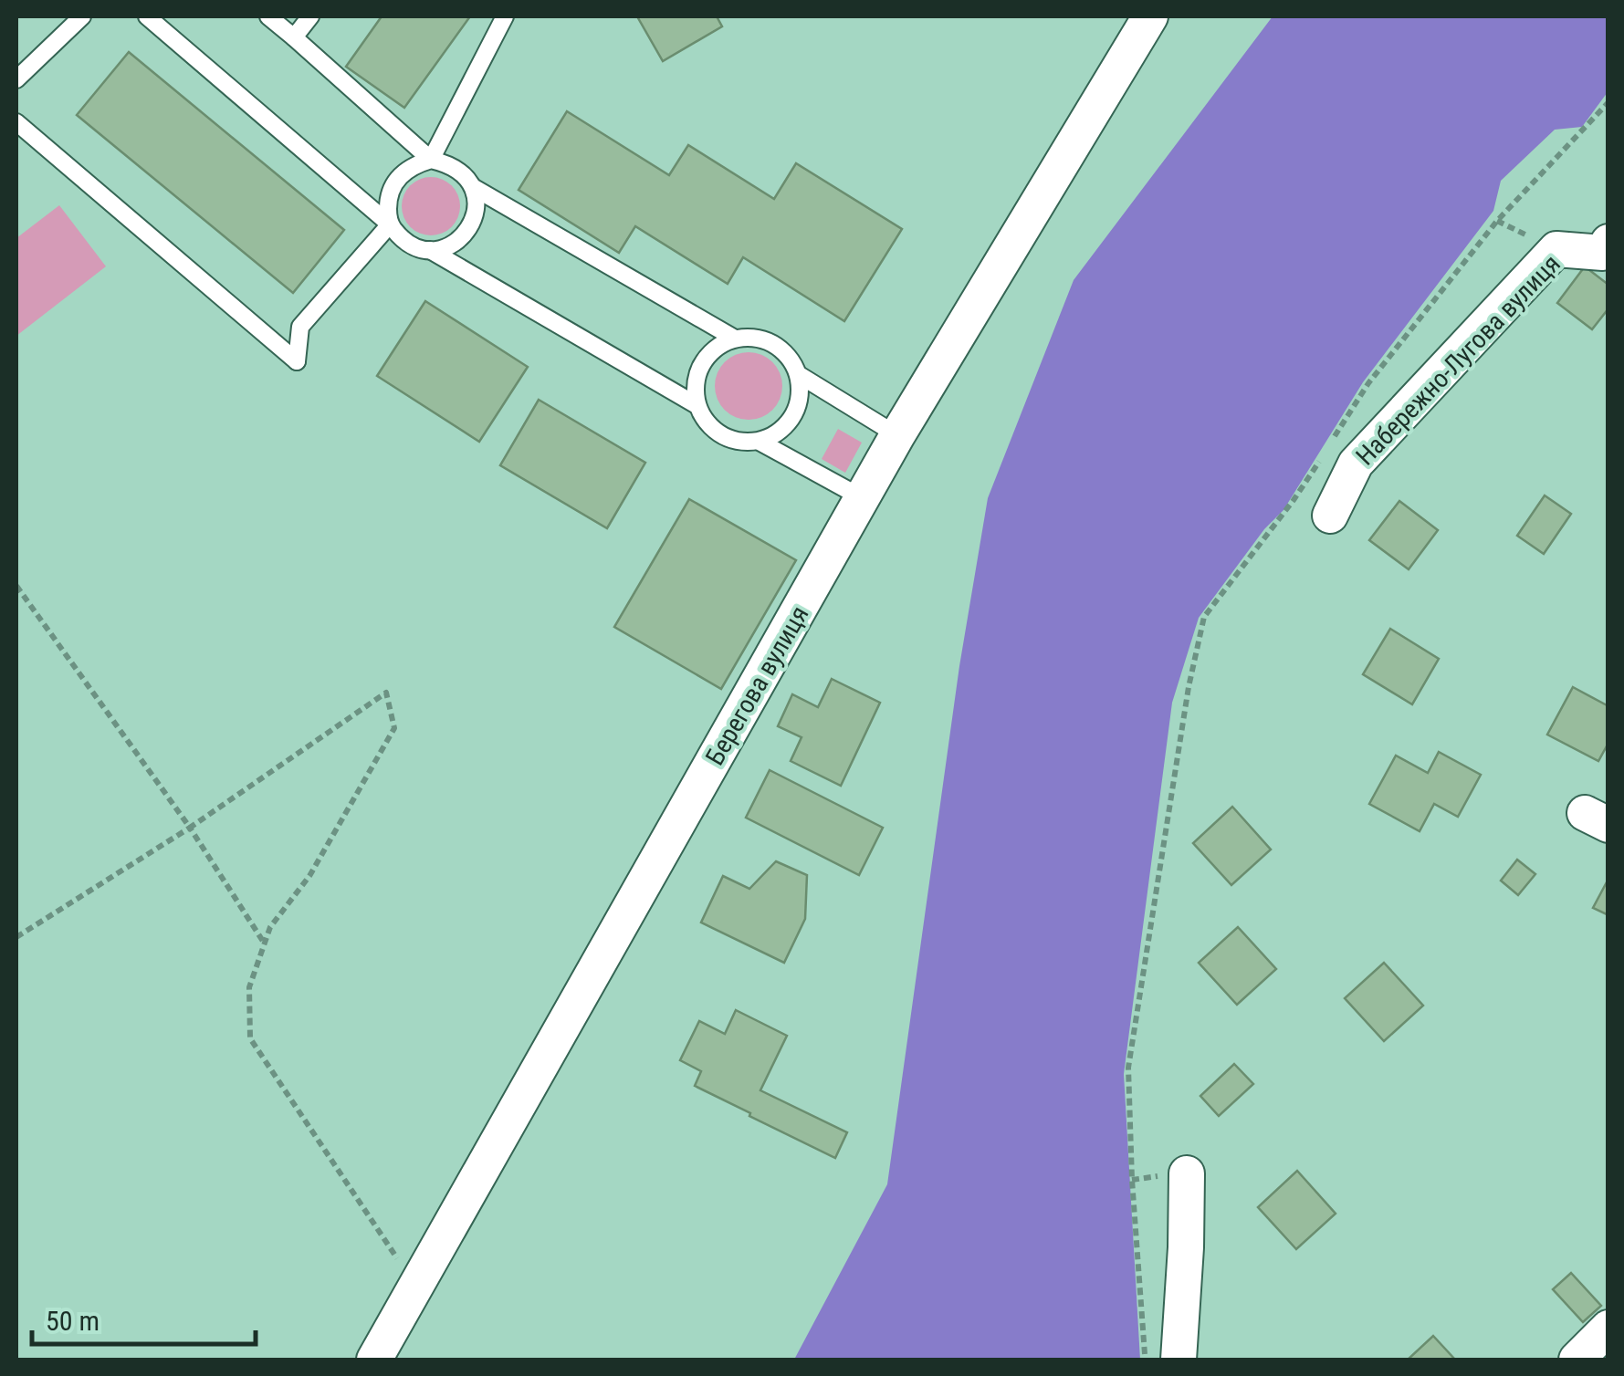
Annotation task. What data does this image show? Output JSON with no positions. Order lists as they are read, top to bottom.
{
  "streets": {
    "street": ["Набережно-Лугова вулиця", "Берегова вулиця"]
  },
  "scale_bar": "50 m"
}
